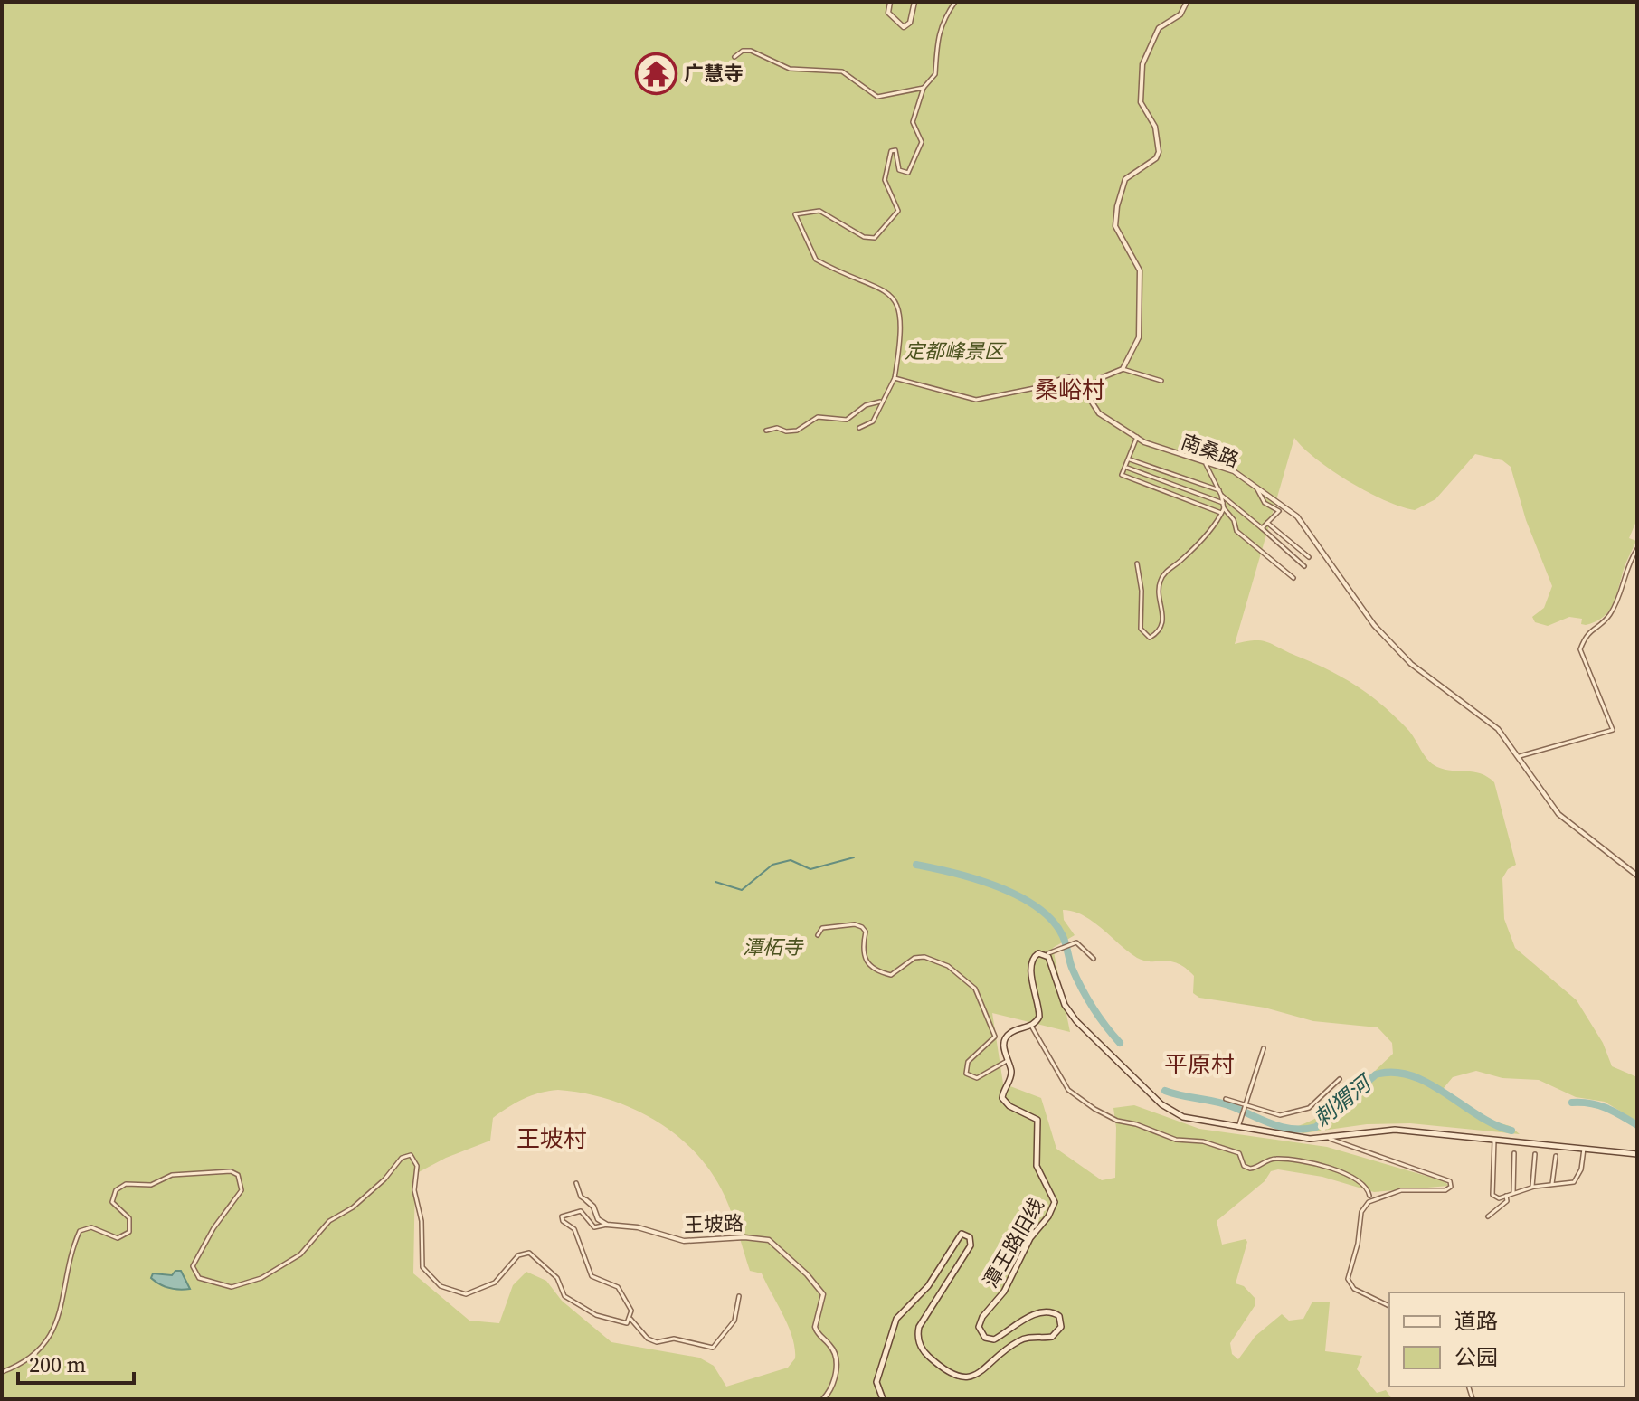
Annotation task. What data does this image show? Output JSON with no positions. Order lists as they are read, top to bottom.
{
  "streets": {
    "main road": ["潭王路旧线"],
    "street": ["南桑路", "王坡路"]
  },
  "districts": ["桑峪村", "平原村", "王坡村"],
  "water": ["刺猬河"],
  "parks": ["定都峰景区", "潭柘寺"],
  "places": {
    "temple": ["广慧寺"]
  },
  "legend": ["道路", "公园"],
  "scale_bar": "200 m"
}
